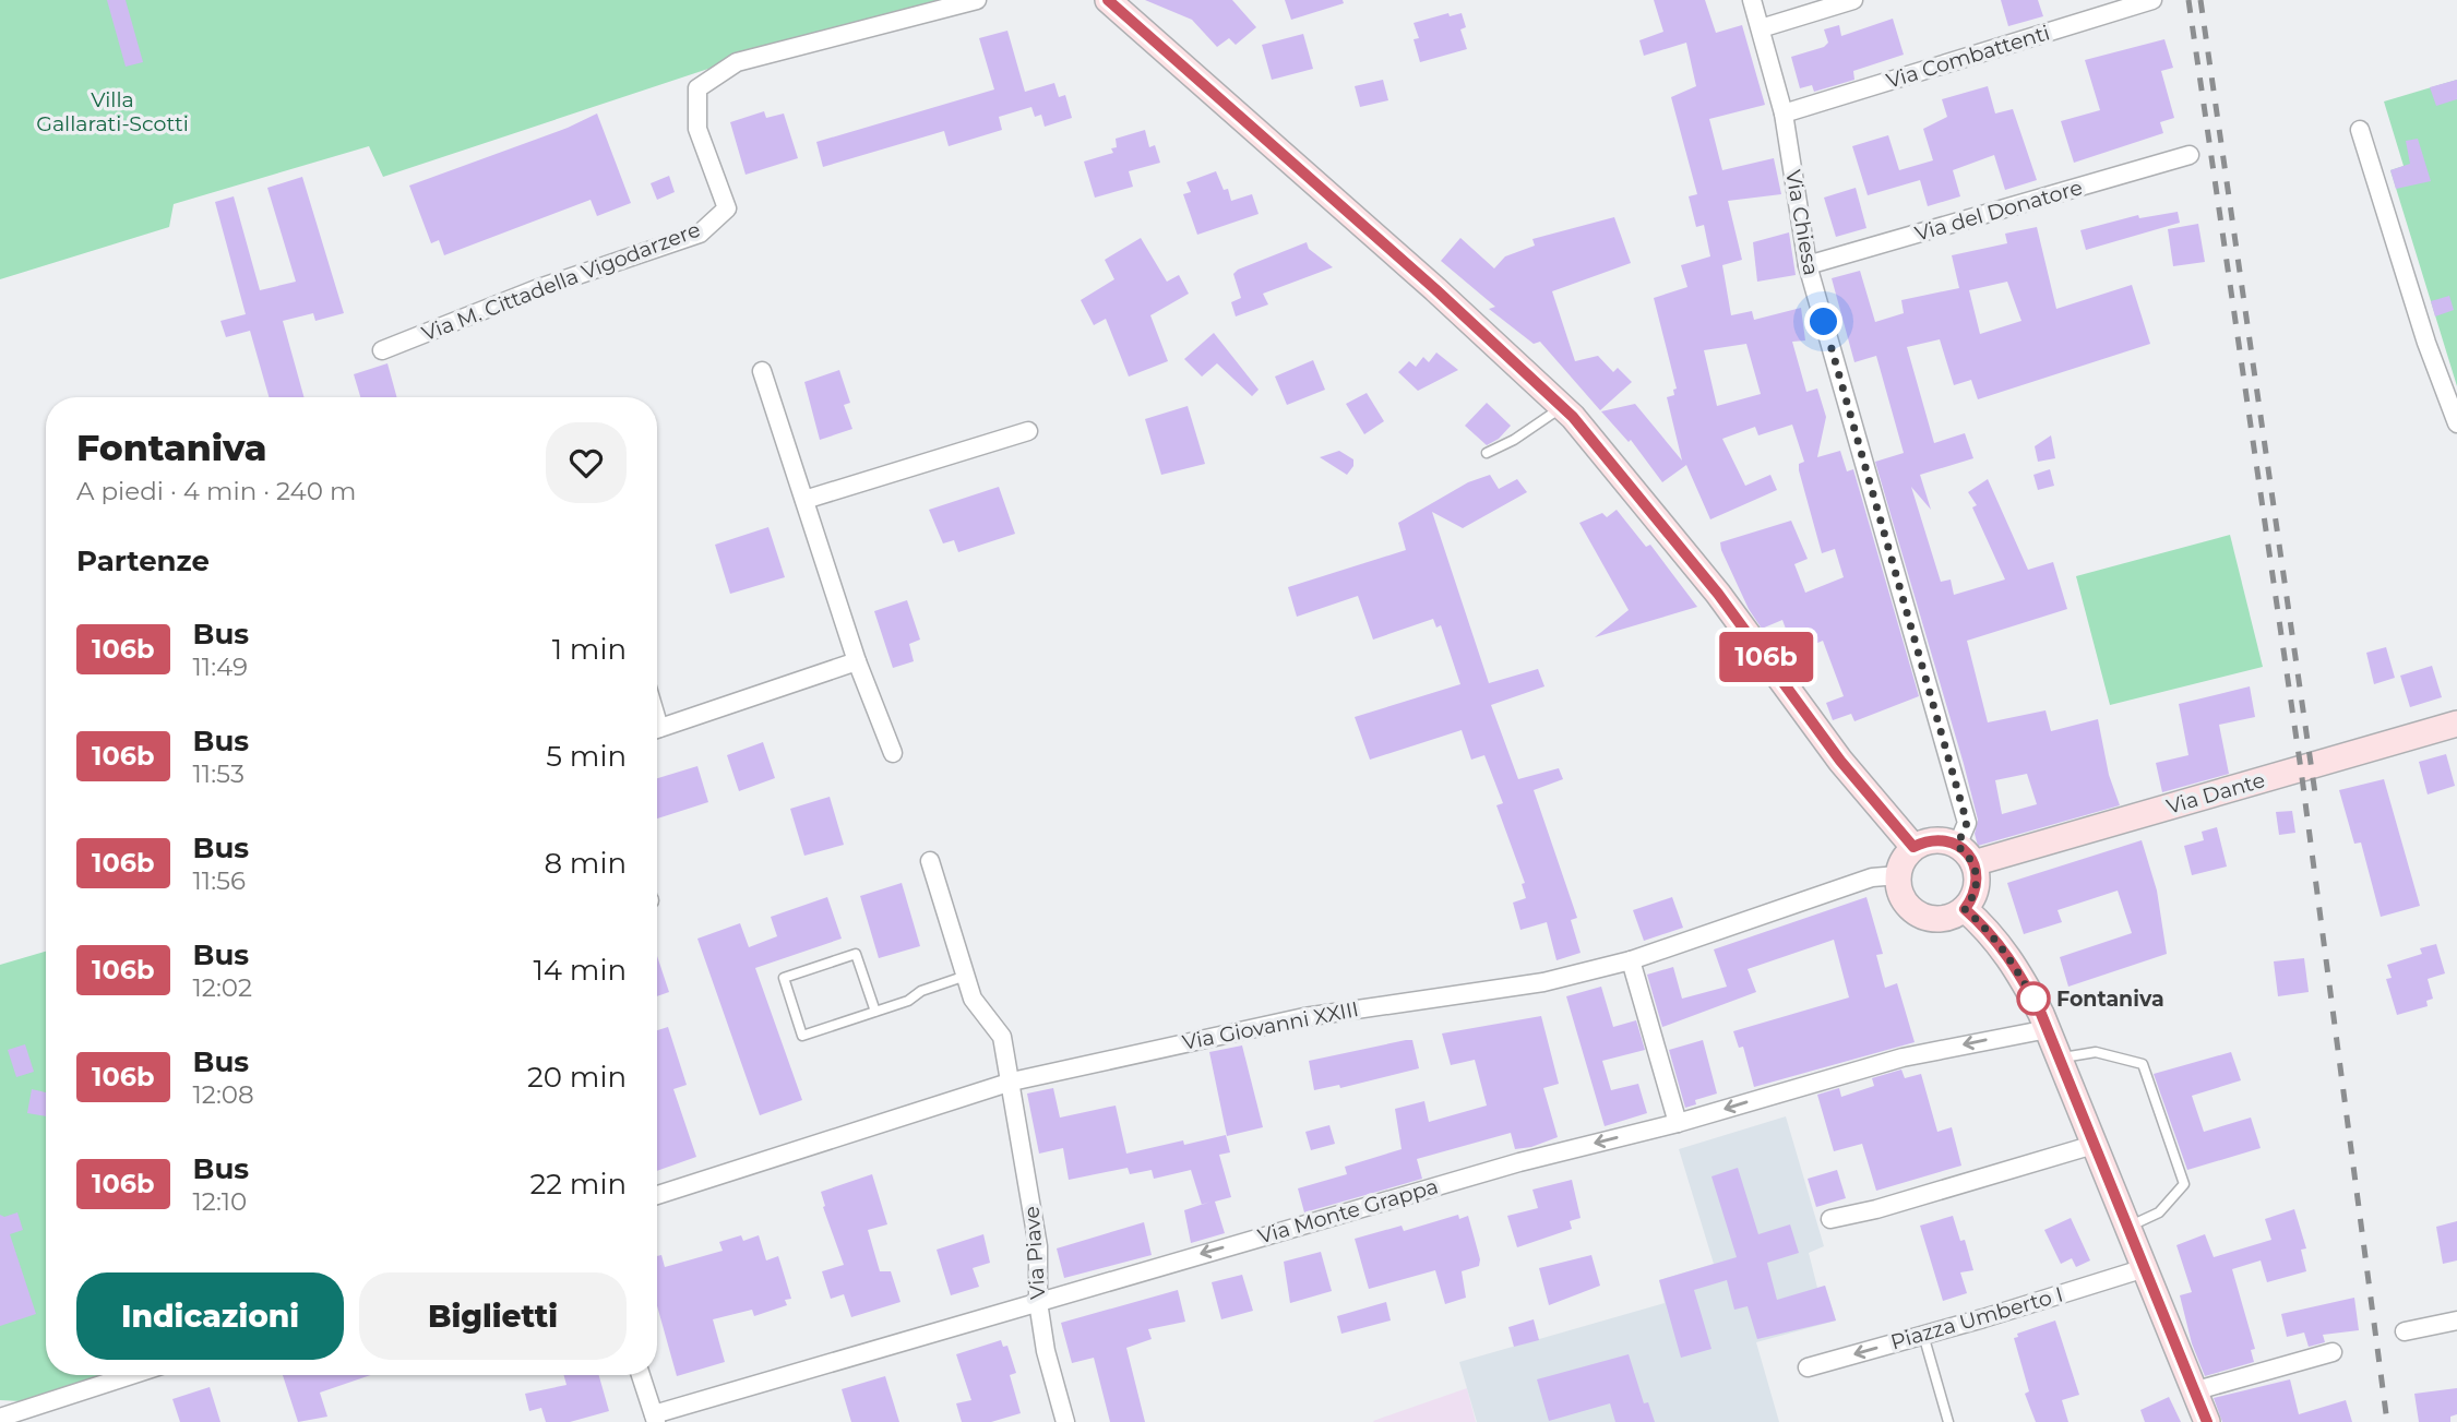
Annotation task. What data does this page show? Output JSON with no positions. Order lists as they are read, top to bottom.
{
  "streets": {
    "main road": ["Via Dante"],
    "street": [
      "Via Combattenti",
      "Via del Donatore",
      "Via Chiesa",
      "Via M. Cittadella Vigodarzere",
      "Via Giovanni XXIII",
      "Via Monte Grappa",
      "Via Piave",
      "Piazza Umberto I"
    ]
  },
  "crossings": [
    ["Via Combattenti", "Via Chiesa"],
    ["Via del Donatore", "Via Chiesa"],
    ["Via Chiesa", "Via Dante"],
    ["Via Chiesa", "Via Giovanni XXIII"],
    ["Via Dante", "Via Giovanni XXIII"],
    ["Via Giovanni XXIII", "Via Piave"],
    ["Via Monte Grappa", "Via Piave"]
  ],
  "one_way": ["Via Monte Grappa"],
  "parks": ["Villa Gallarati-Scotti"],
  "places": ["Fontaniva"],
  "lines": ["bus line 106b"],
  "page": {
    "on_map": "106b",
    "heading": [
      ["Fontaniva", "A piedi · 4 min · 240 m"],
      "Partenze"
    ],
    "list": [
      {
        "mark": "106b",
        "name": "Bus",
        "note": "11:49",
        "value": "1 min"
      },
      {
        "mark": "106b",
        "name": "Bus",
        "note": "11:53",
        "value": "5 min"
      },
      {
        "mark": "106b",
        "name": "Bus",
        "note": "11:56",
        "value": "8 min"
      },
      {
        "mark": "106b",
        "name": "Bus",
        "note": "12:02",
        "value": "14 min"
      },
      {
        "mark": "106b",
        "name": "Bus",
        "note": "12:08",
        "value": "20 min"
      },
      {
        "mark": "106b",
        "name": "Bus",
        "note": "12:10",
        "value": "22 min"
      }
    ],
    "buttons": ["Indicazioni", "Biglietti"]
  }
}
